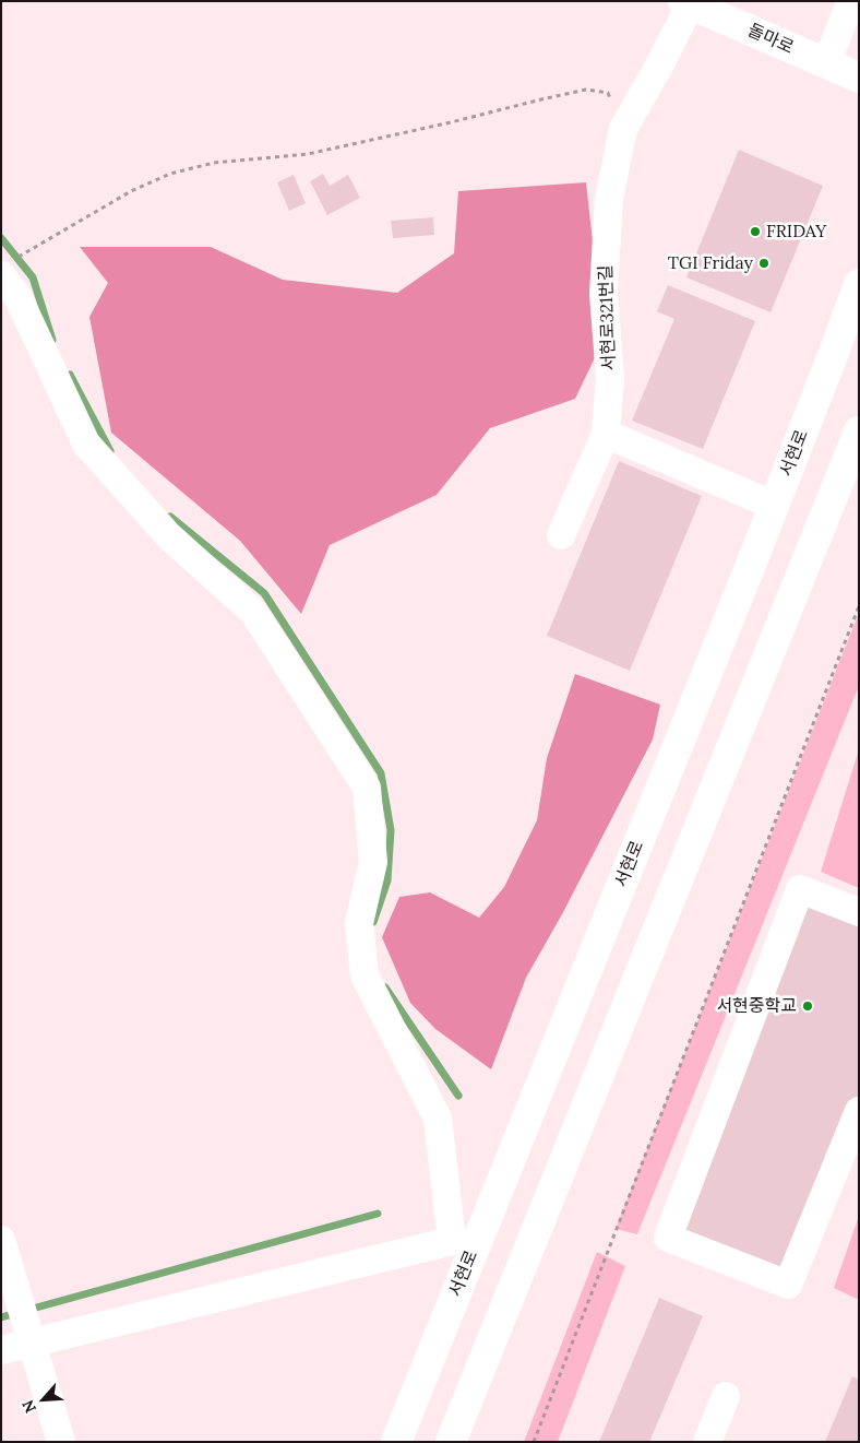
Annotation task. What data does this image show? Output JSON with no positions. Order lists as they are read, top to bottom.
{
  "streets": {
    "main road": ["돌마로", "서현로"],
    "street": ["서현로321번길"]
  },
  "crossings": [
    ["돌마로", "서현로321번길"]
  ],
  "places": ["FRIDAY", "TGI Friday", "서현중학교"],
  "north": "bottom left"
}
